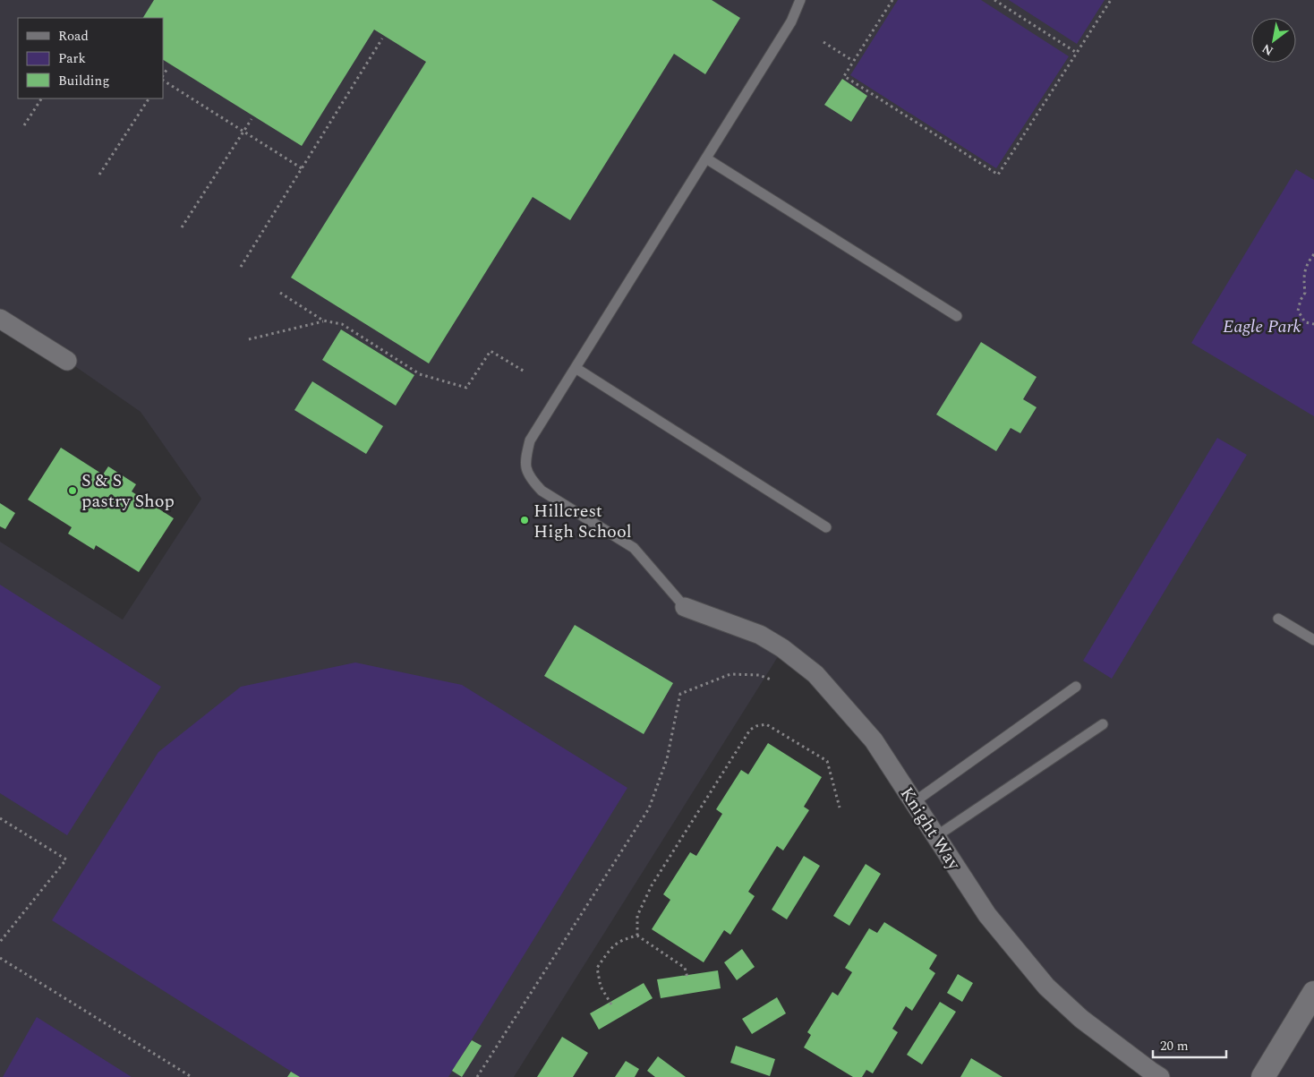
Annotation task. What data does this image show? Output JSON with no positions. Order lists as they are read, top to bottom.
{
  "streets": {
    "street": ["Knight Way"]
  },
  "parks": ["Eagle Park"],
  "places": ["S & S pastry Shop", "Hillcrest High School"],
  "legend": ["Road", "Park", "Building"],
  "scale_bar": "20 m",
  "north": "bottom left"
}
